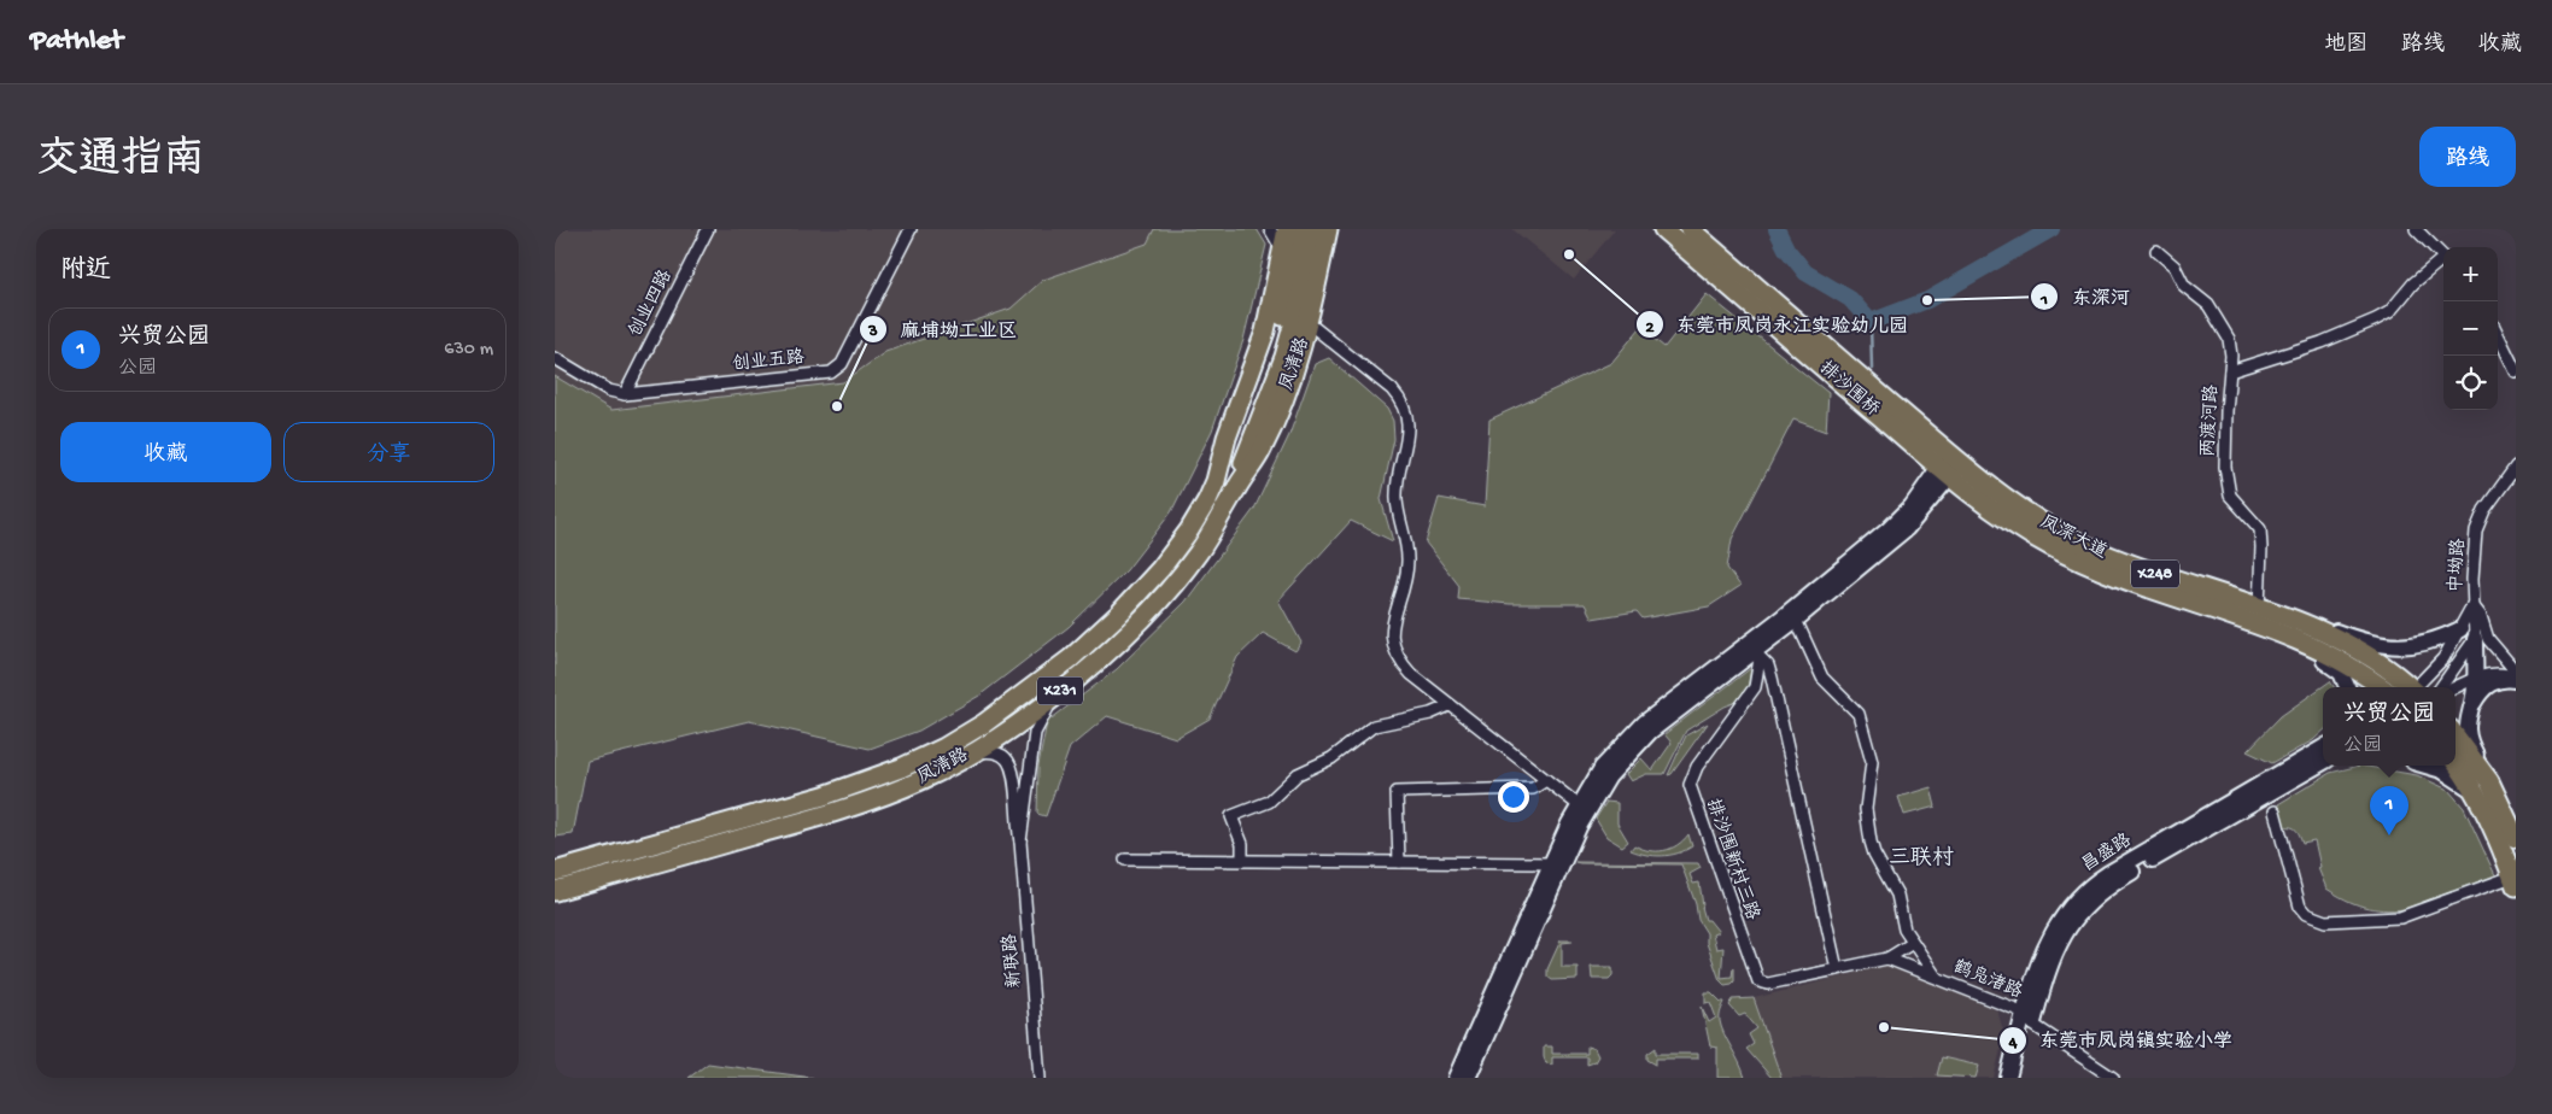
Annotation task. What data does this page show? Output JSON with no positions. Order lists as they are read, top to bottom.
{
  "streets": {
    "main road": [
      "凤清路",
      "排沙围桥",
      "凤深大道",
      "X248",
      "X231"
    ],
    "street": [
      "创业四路",
      "创业五路",
      "两渡河路",
      "中坳路",
      "昌盛路",
      "排沙围新村三路",
      "新联路",
      "鹤凫渚路"
    ]
  },
  "crossings": [
    ["创业四路", "创业五路"],
    ["凤清路", "新联路"],
    ["排沙围桥", "凤深大道"],
    ["排沙围桥", "X248"],
    ["两渡河路", "凤深大道"],
    ["昌盛路", "鹤凫渚路"]
  ],
  "districts": ["三联村"],
  "places": [
    "东莞市凤岗永江实验幼儿园",
    "东深河",
    "麻埔坳工业区",
    "东莞市凤岗镇实验小学"
  ],
  "page": {
    "header": "Pathlet",
    "nav": ["地图", "路线", "收藏"],
    "title": "交通指南",
    "buttons": [
      "路线",
      ["收藏", "分享"]
    ],
    "heading": "附近",
    "map_buttons": ["+", "−"],
    "list": [
      {
        "mark": "1",
        "name": "兴贸公园",
        "note": "公园",
        "value": "630 m"
      }
    ],
    "popup": ["兴贸公园", "公园"],
    "pins": "1"
  }
}
